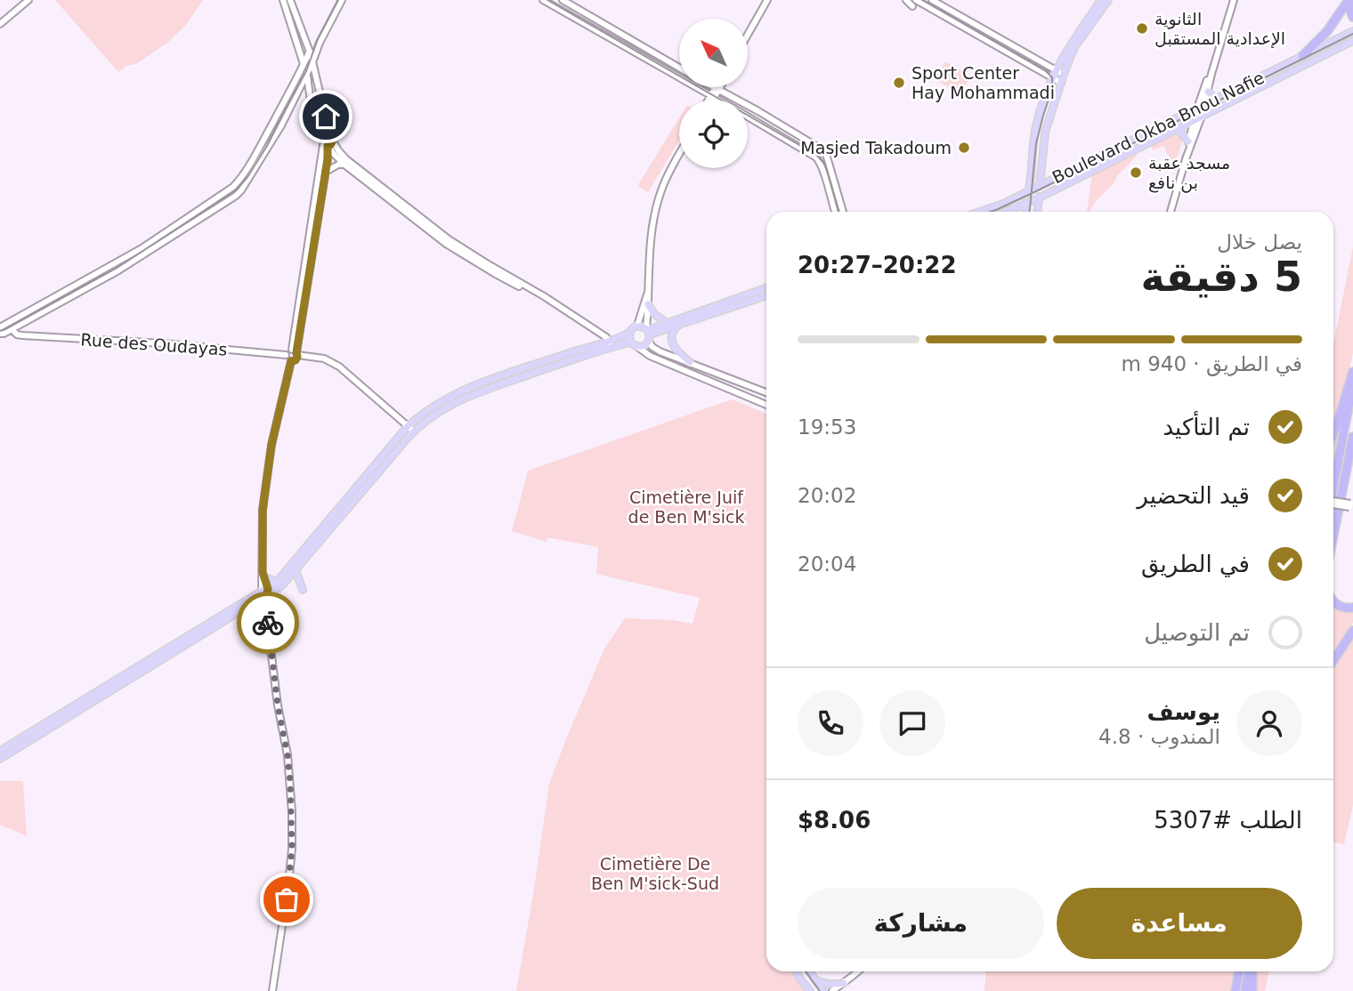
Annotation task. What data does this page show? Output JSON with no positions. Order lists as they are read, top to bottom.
{
  "streets": {
    "main road": ["Boulevard Okba Bnou Nafie"],
    "street": ["Rue des Oudayas"]
  },
  "parks": ["Cimetière Juif de Ben M'sick", "Cimetière De Ben M'sick-Sud"],
  "places": [
    "الثانوية الإعدادية المستقبل",
    "Sport Center Hay Mohammadi",
    "Masjed Takadoum",
    "مسجد عقبة بن نافع"
  ],
  "north": "top left",
  "page": {
    "heading": ["5 دقيقة", "يصل خلال", "20:22–20:27"],
    "panel": [
      "يوسف",
      "المندوب · 4.8",
      "الطلب #5307",
      "$8.06"
    ],
    "bar": "في الطريق · 940 m",
    "list": [
      ["تم التأكيد", "19:53"],
      ["قيد التحضير", "20:02"],
      ["في الطريق", "20:04"],
      "تم التوصيل"
    ],
    "buttons": ["مساعدة", "مشاركة"]
  }
}
